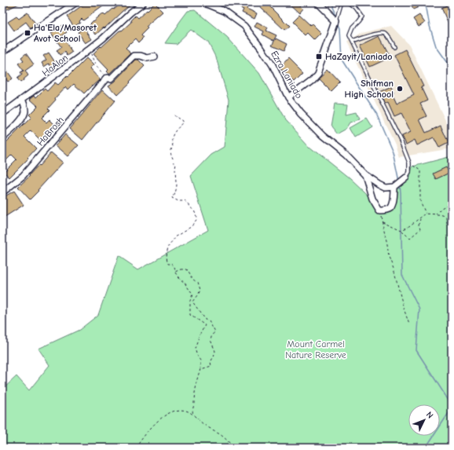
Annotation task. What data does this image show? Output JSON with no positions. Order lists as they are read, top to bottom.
{
  "streets": {
    "street": ["HaAlon", "Ezra Laniado", "HaBrosh"]
  },
  "parks": ["Mount Carmel Nature Reserve"],
  "places": {
    "transit": ["Ha'Ela/Masoret Avot School", "HaZayit/Laniado"],
    "other": ["Shifman High School"]
  },
  "north": "top right"
}
